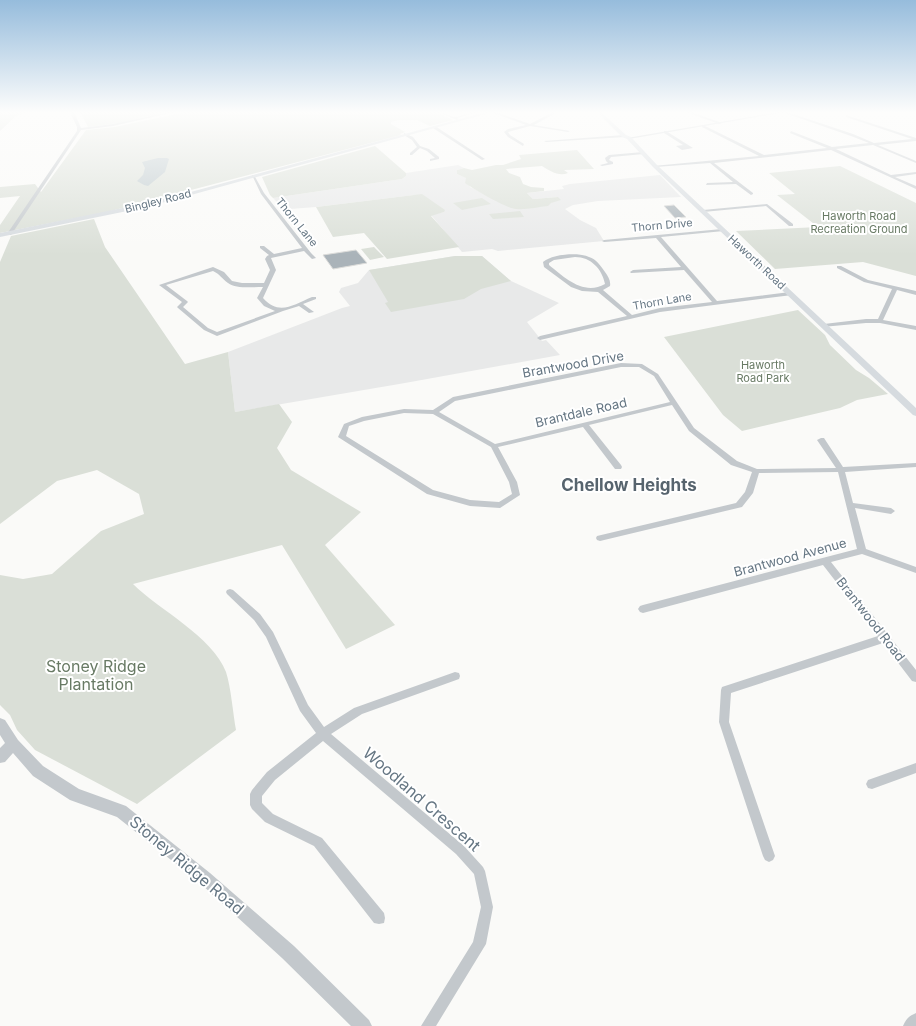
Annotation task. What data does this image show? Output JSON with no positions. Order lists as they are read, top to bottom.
{
  "streets": {
    "main road": ["Bingley Road", "Haworth Road"],
    "street": [
      "Thorn Lane",
      "Thorn Drive",
      "Brantwood Drive",
      "Brantdale Road",
      "Brantwood Avenue",
      "Brantwood Road",
      "Woodland Crescent",
      "Stoney Ridge Road"
    ]
  },
  "crossings": [
    ["Bingley Road", "Thorn Lane"],
    ["Thorn Lane", "Haworth Road"],
    ["Thorn Drive", "Haworth Road"],
    ["Brantwood Drive", "Brantdale Road"],
    ["Brantwood Drive", "Brantwood Avenue"],
    ["Brantwood Avenue", "Brantwood Road"]
  ],
  "districts": ["Chellow Heights"],
  "parks": ["Haworth Road Recreation Ground", "Haworth Road Park", "Stoney Ridge Plantation"]
}
